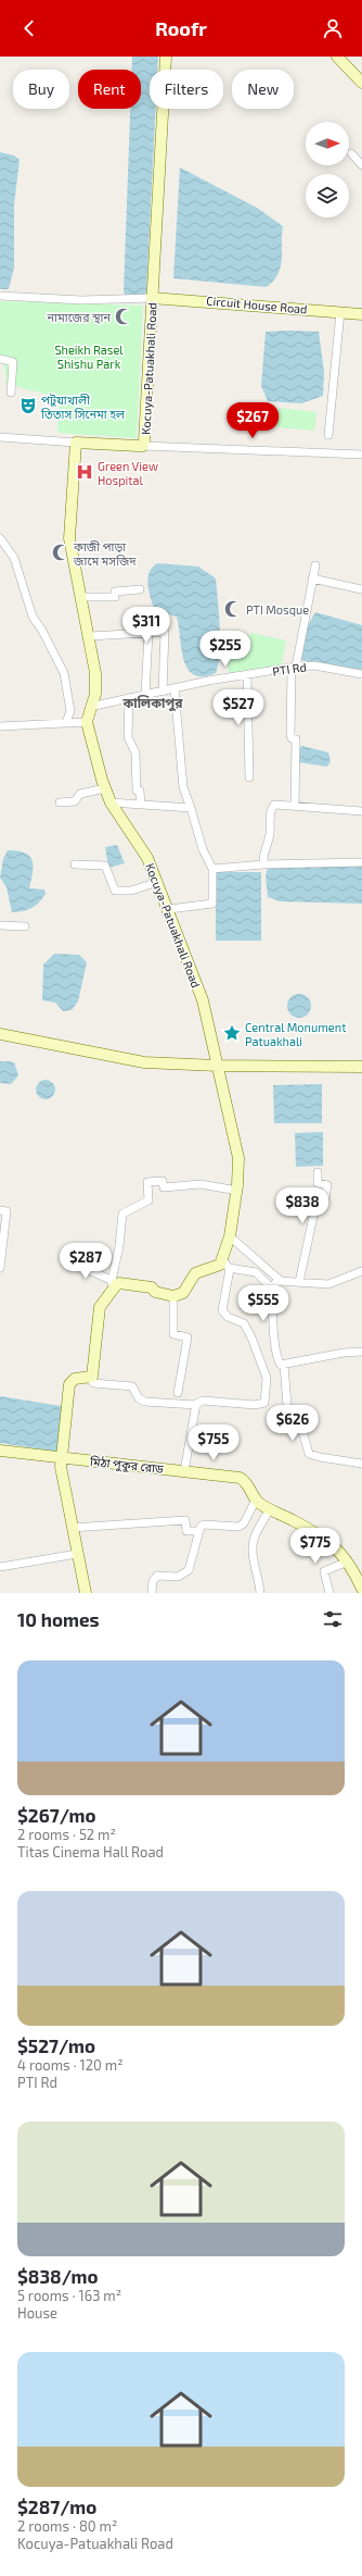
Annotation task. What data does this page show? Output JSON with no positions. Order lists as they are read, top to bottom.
{
  "streets": {
    "main road": ["Circuit House Road", "Kocuya-Patuakhali Road", "মিঠা পুকুর রোড"],
    "street": ["PTI Rd"]
  },
  "crossings": [
    ["Circuit House Road", "Kocuya-Patuakhali Road"],
    ["Kocuya-Patuakhali Road", "PTI Rd"]
  ],
  "districts": ["কালিকাপুর"],
  "parks": ["Sheikh Rasel Shishu Park"],
  "places": {
    "mosque": ["নামাজের স্থান", "কাজী পাড়া জামে মসজিদ", "PTI Mosque"],
    "theatre": ["পটুয়াখালী তিতাস সিনেমা হল"],
    "hospital": ["Green View Hospital"],
    "place": ["Central Monument Patuakhali"]
  },
  "north": "right",
  "page": {
    "header": "Roofr",
    "chip": [
      "Buy",
      "Rent",
      "Filters",
      "New"
    ],
    "price": [
      "$267",
      "$311",
      "$255",
      "$527",
      "$838",
      "$287",
      "$555",
      "$626",
      "$755",
      "$775"
    ],
    "heading": "10 homes",
    "list": [
      {
        "name": "$267/mo",
        "note": "2 rooms · 52 m² · Titas Cinema Hall Road"
      },
      {
        "name": "$527/mo",
        "note": "4 rooms · 120 m² · PTI Rd"
      },
      {
        "name": "$838/mo",
        "note": "5 rooms · 163 m² · House"
      },
      {
        "name": "$287/mo",
        "note": "2 rooms · 80 m² · Kocuya-Patuakhali Road"
      }
    ]
  }
}
